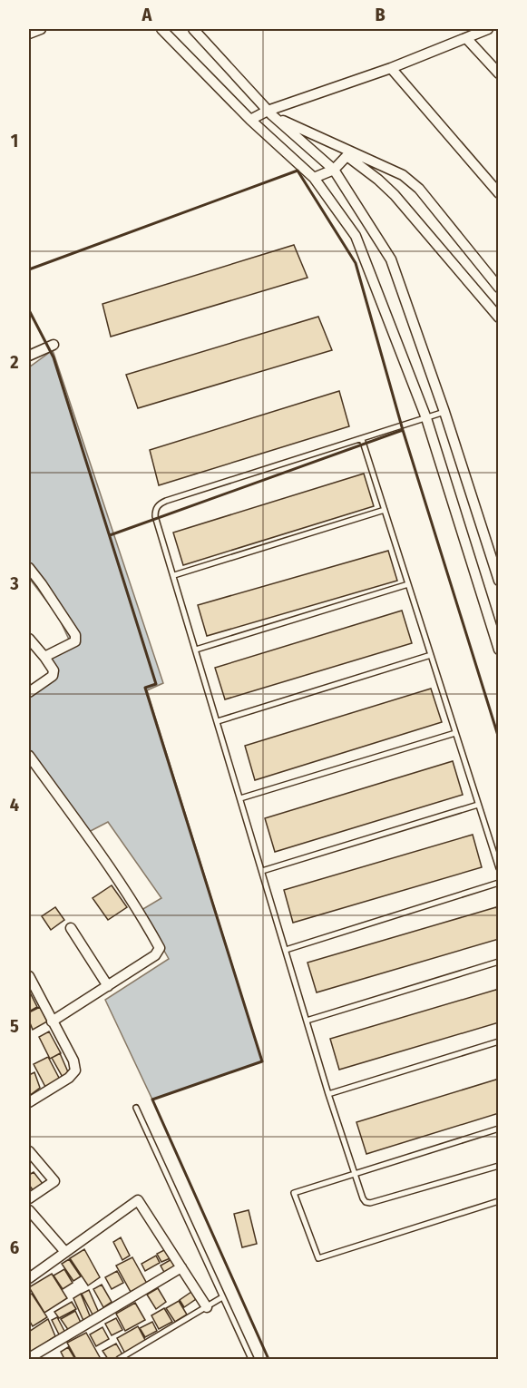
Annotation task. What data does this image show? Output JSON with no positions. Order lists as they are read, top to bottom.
{
  "grid": {
    "columns": ["A", "B"],
    "rows": [
      "1",
      "2",
      "3",
      "4",
      "5",
      "6"
    ]
  }
}
